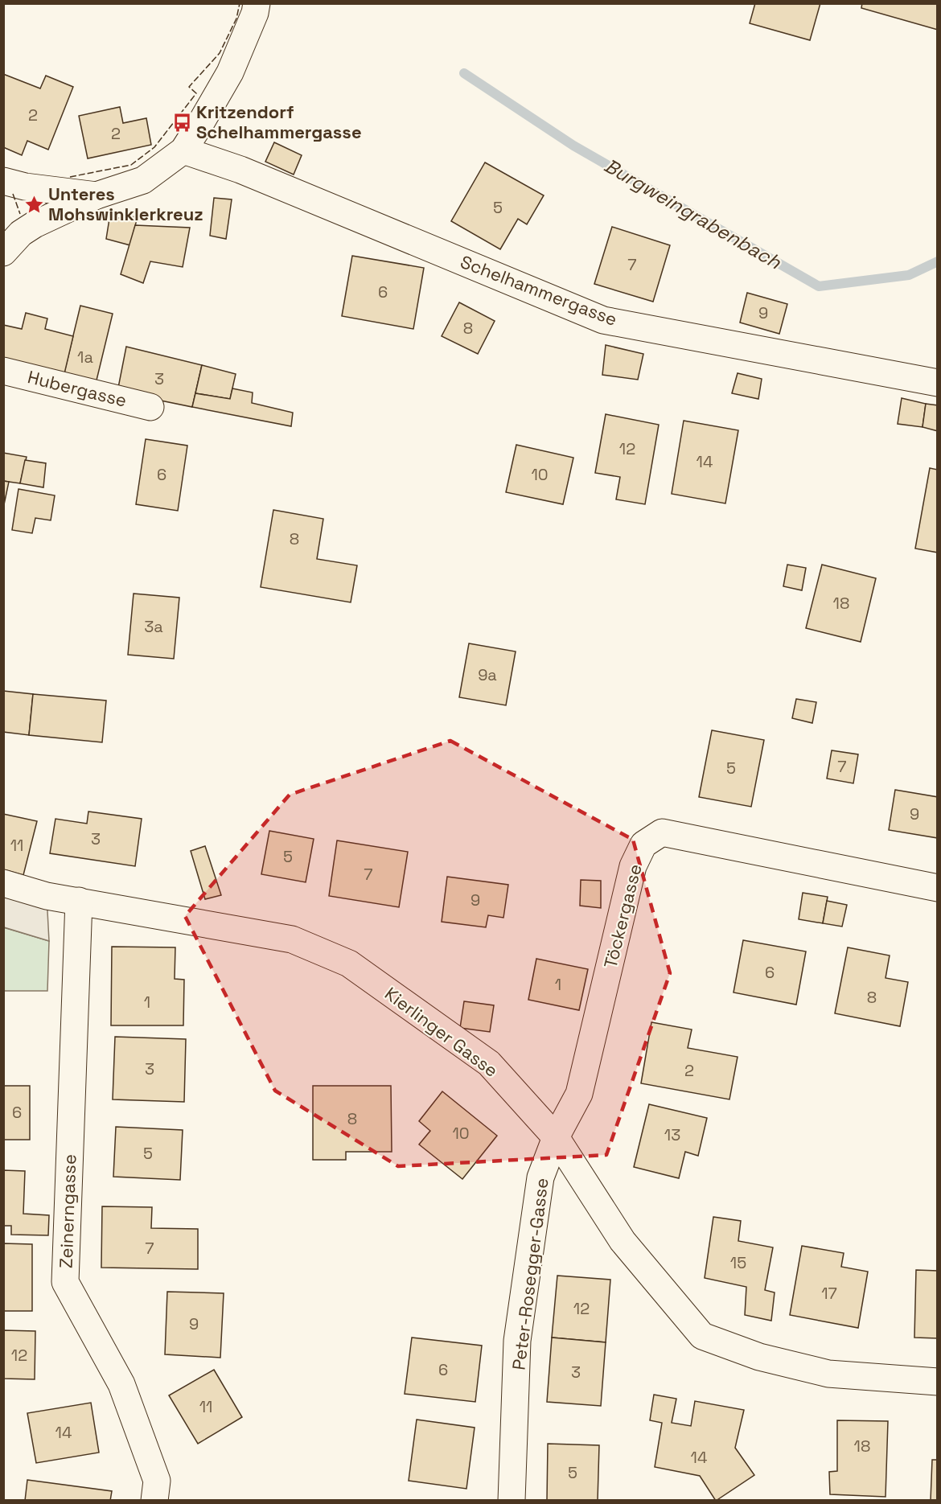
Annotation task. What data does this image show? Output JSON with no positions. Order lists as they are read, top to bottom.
{
  "streets": {
    "street": [
      "Schelhammergasse",
      "Hubergasse",
      "Töckergasse",
      "Kierlinger Gasse",
      "Zeinerngasse",
      "Peter-Rosegger-Gasse"
    ]
  },
  "crossings": [
    ["Töckergasse", "Kierlinger Gasse"],
    ["Töckergasse", "Peter-Rosegger-Gasse"],
    ["Kierlinger Gasse", "Zeinerngasse"],
    ["Kierlinger Gasse", "Peter-Rosegger-Gasse"]
  ],
  "water": ["Burgweingrabenbach"],
  "places": {
    "bus stop": ["Kritzendorf Schelhammergasse"],
    "place": ["Unteres Mohswinklerkreuz"]
  },
  "house_numbers": [
    "2",
    "2",
    "5",
    "7",
    "6",
    "9",
    "8",
    "1a",
    "3",
    "12",
    "14",
    "6",
    "10",
    "8",
    "18",
    "3a",
    "9a",
    "7",
    "5",
    "9",
    "3",
    "11",
    "5",
    "7",
    "9",
    "6",
    "1",
    "8",
    "1",
    "3",
    "2",
    "6",
    "8",
    "10",
    "13",
    "5",
    "7",
    "15",
    "17",
    "12",
    "9",
    "12",
    "6",
    "3",
    "11",
    "14",
    "18",
    "14",
    "5"
  ]
}
